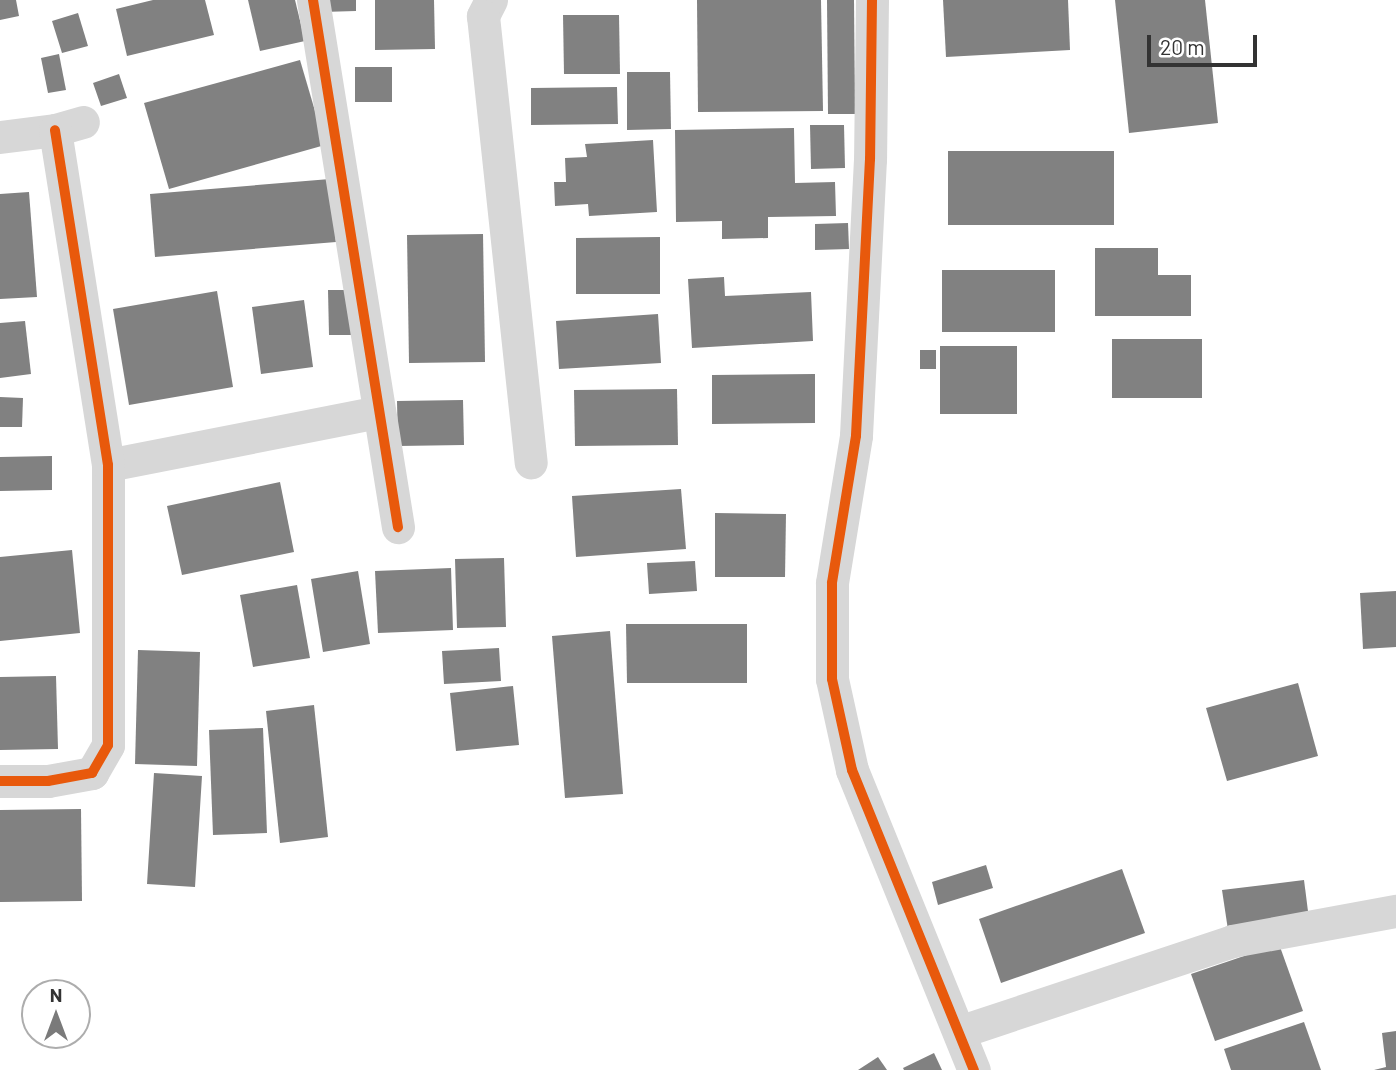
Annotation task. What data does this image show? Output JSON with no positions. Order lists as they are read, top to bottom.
{
  "scale_bar": "20 m",
  "north": "top"
}
